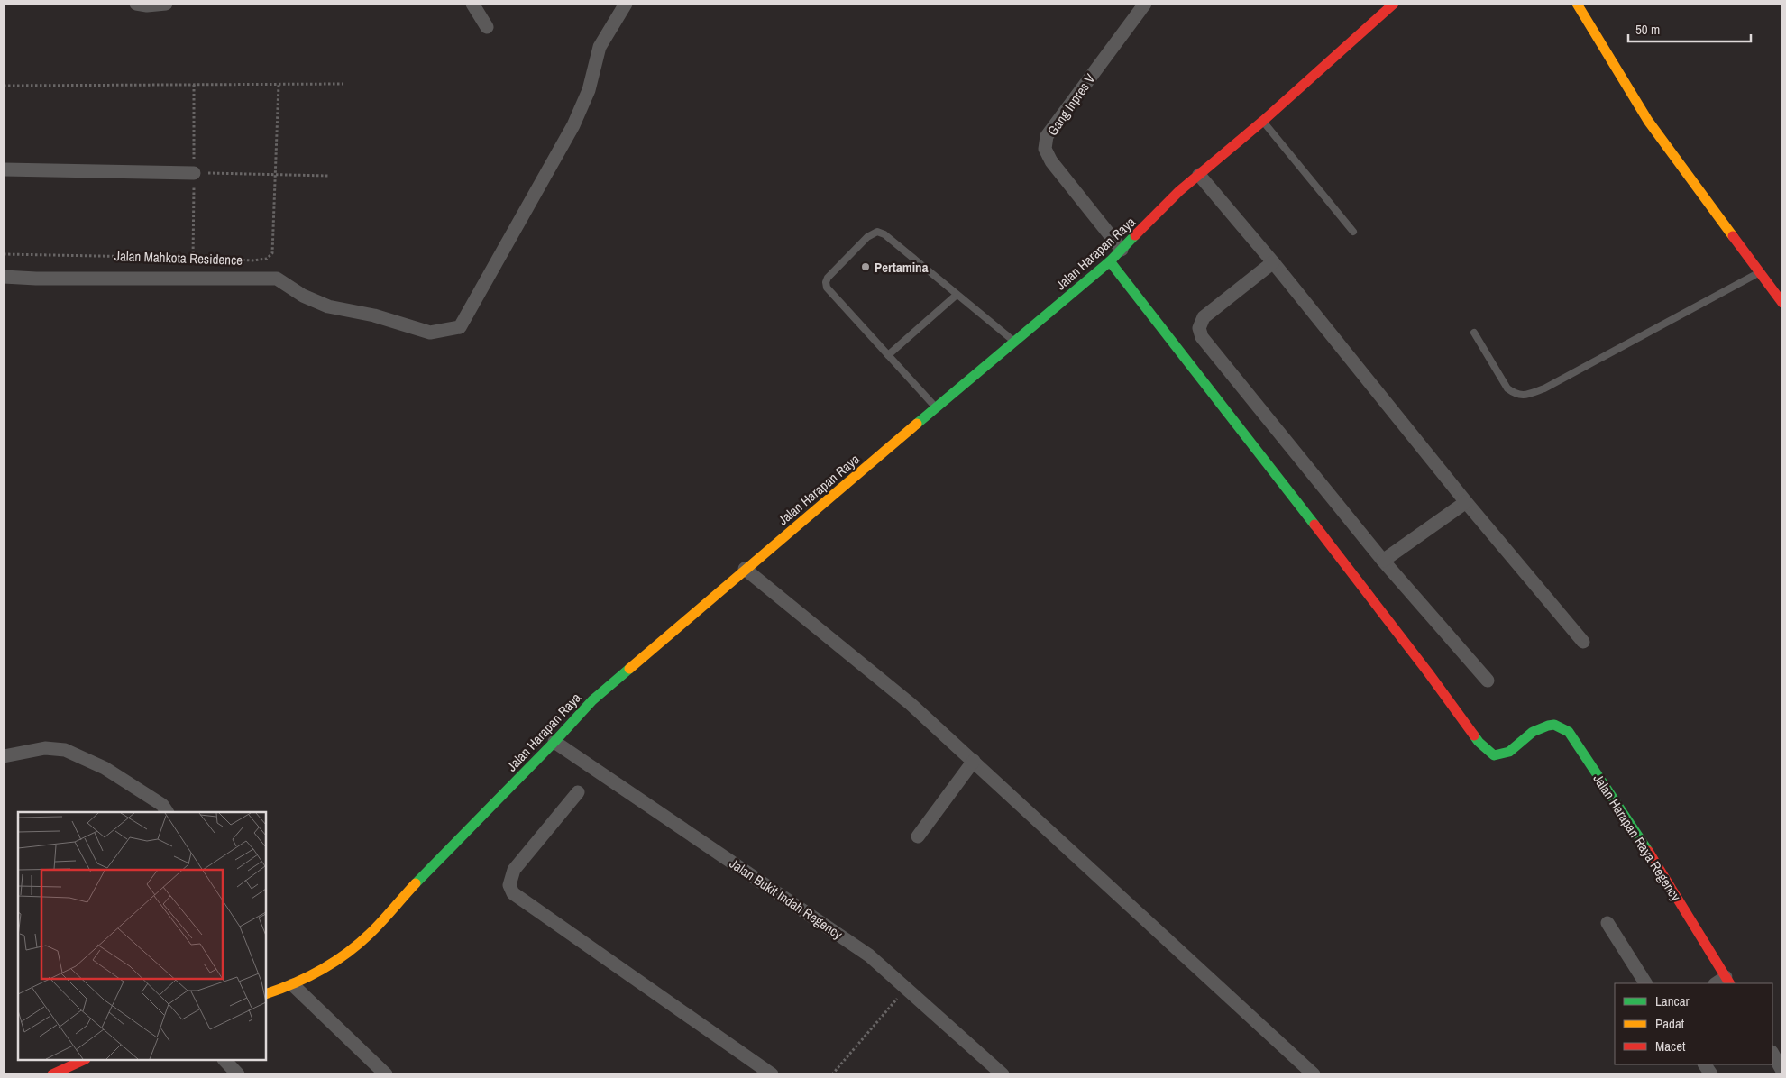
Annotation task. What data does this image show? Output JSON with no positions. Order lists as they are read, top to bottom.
{
  "streets": {
    "main road": ["Jalan Harapan Raya", "Jalan Harapan Raya Regency"],
    "street": ["Gang Inpres V", "Jalan Bukit Indah Regency"],
    "path": ["Jalan Mahkota Residence"]
  },
  "crossings": [
    ["Gang Inpres V", "Jalan Harapan Raya"],
    ["Jalan Harapan Raya", "Jalan Harapan Raya Regency"],
    ["Jalan Harapan Raya", "Jalan Bukit Indah Regency"]
  ],
  "places": ["Pertamina"],
  "legend": ["Lancar", "Padat", "Macet"],
  "scale_bar": "50 m"
}
